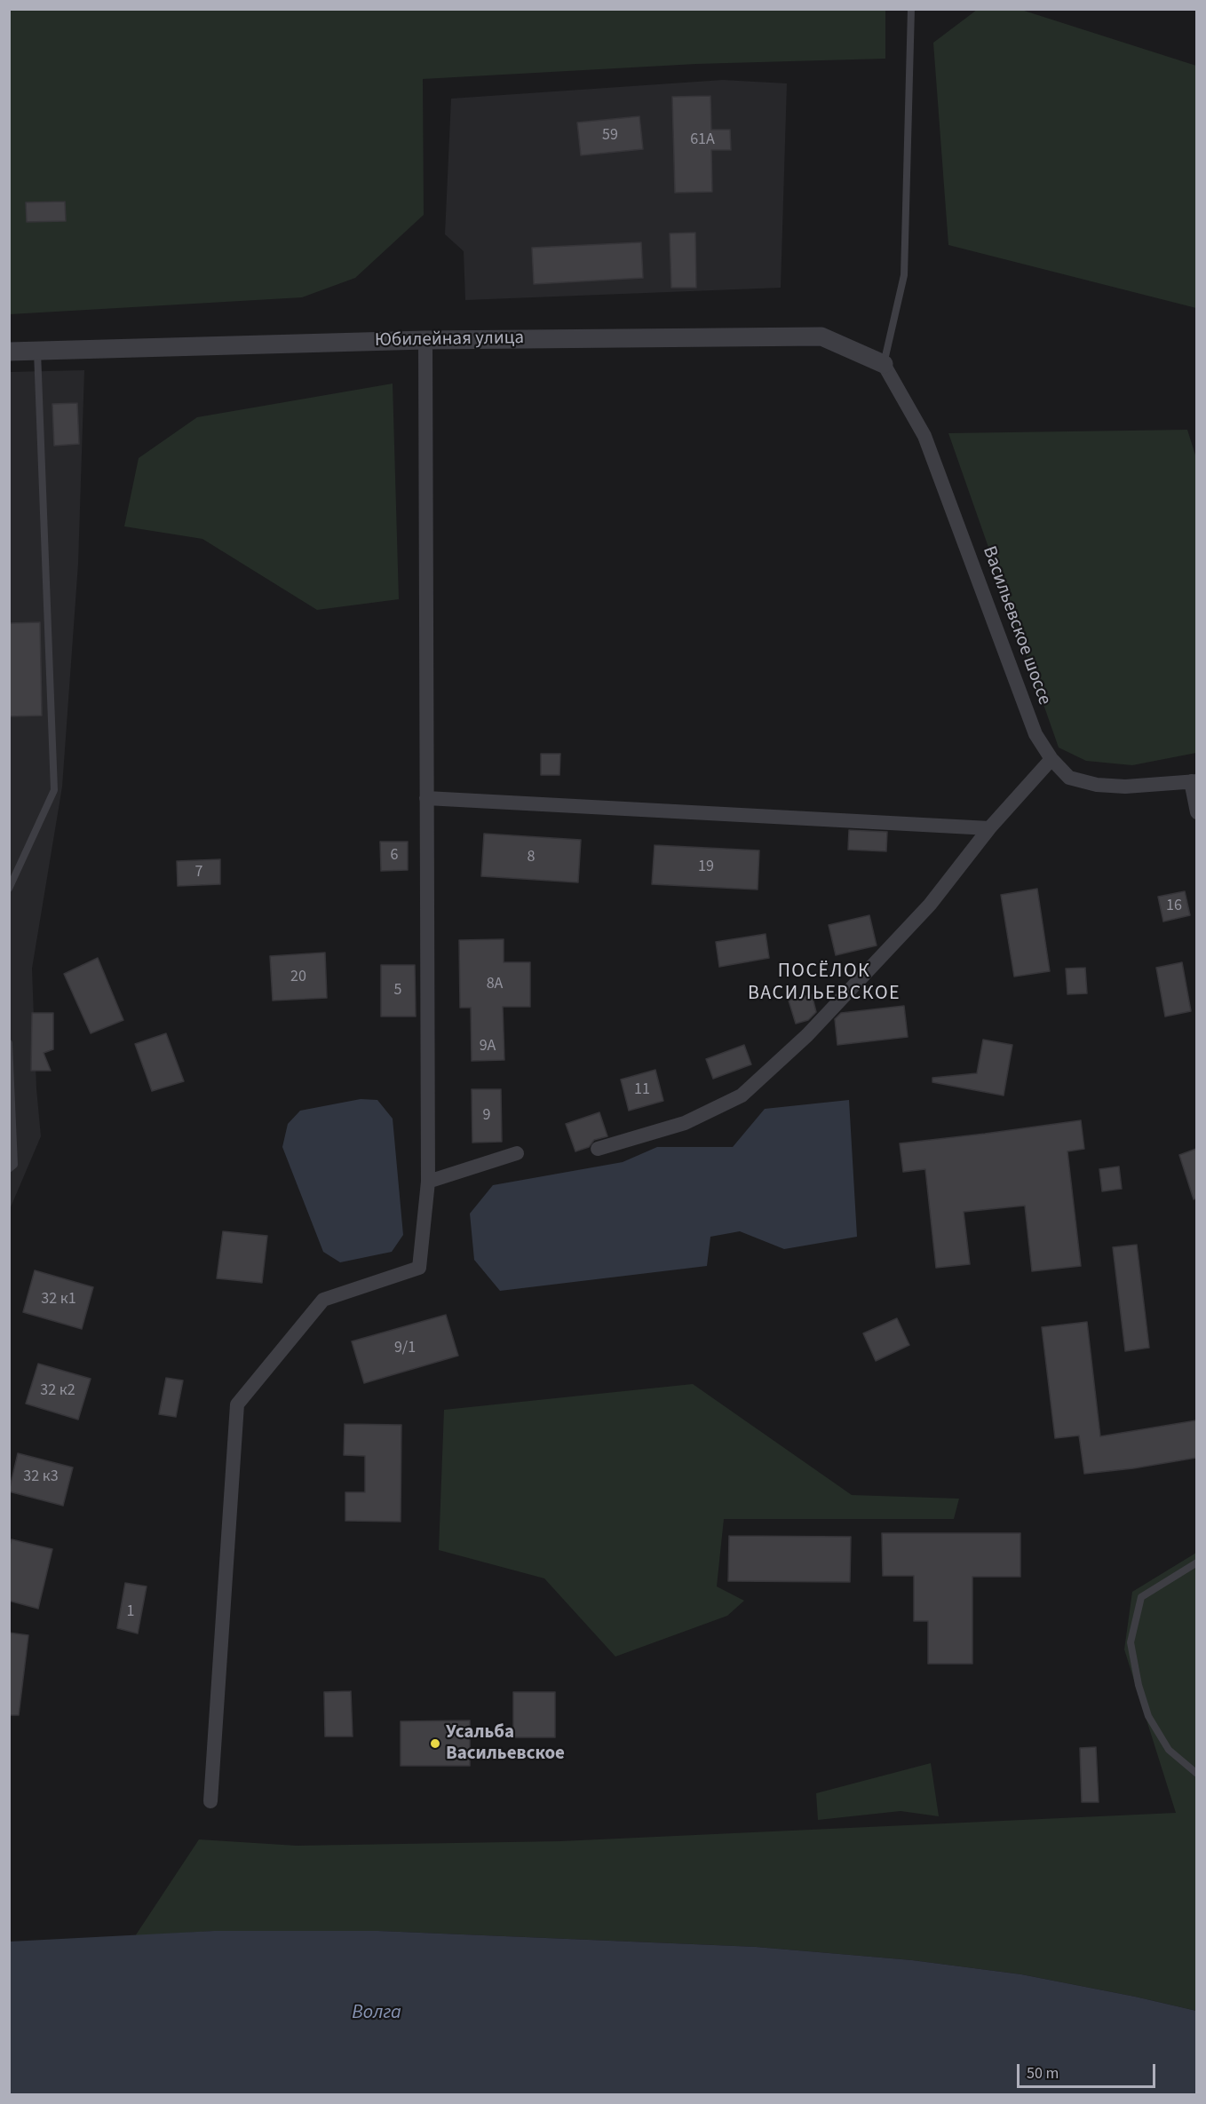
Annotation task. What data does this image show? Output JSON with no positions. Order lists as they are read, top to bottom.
{
  "streets": {
    "street": ["Юбилейная улица", "Васильевское шоссе"]
  },
  "crossings": [
    ["Юбилейная улица", "Васильевское шоссе"]
  ],
  "districts": ["ПОСЁЛОК ВАСИЛЬЕВСКОЕ"],
  "water": ["Волга"],
  "places": ["Усальба Васильевское"],
  "house_numbers": [
    "59",
    "61А",
    "6",
    "8",
    "19",
    "7",
    "16",
    "20",
    "8А",
    "5",
    "9А",
    "11",
    "9",
    "32 к1",
    "9/1",
    "32 к2",
    "32 к3",
    "1"
  ],
  "scale_bar": "50 m"
}
